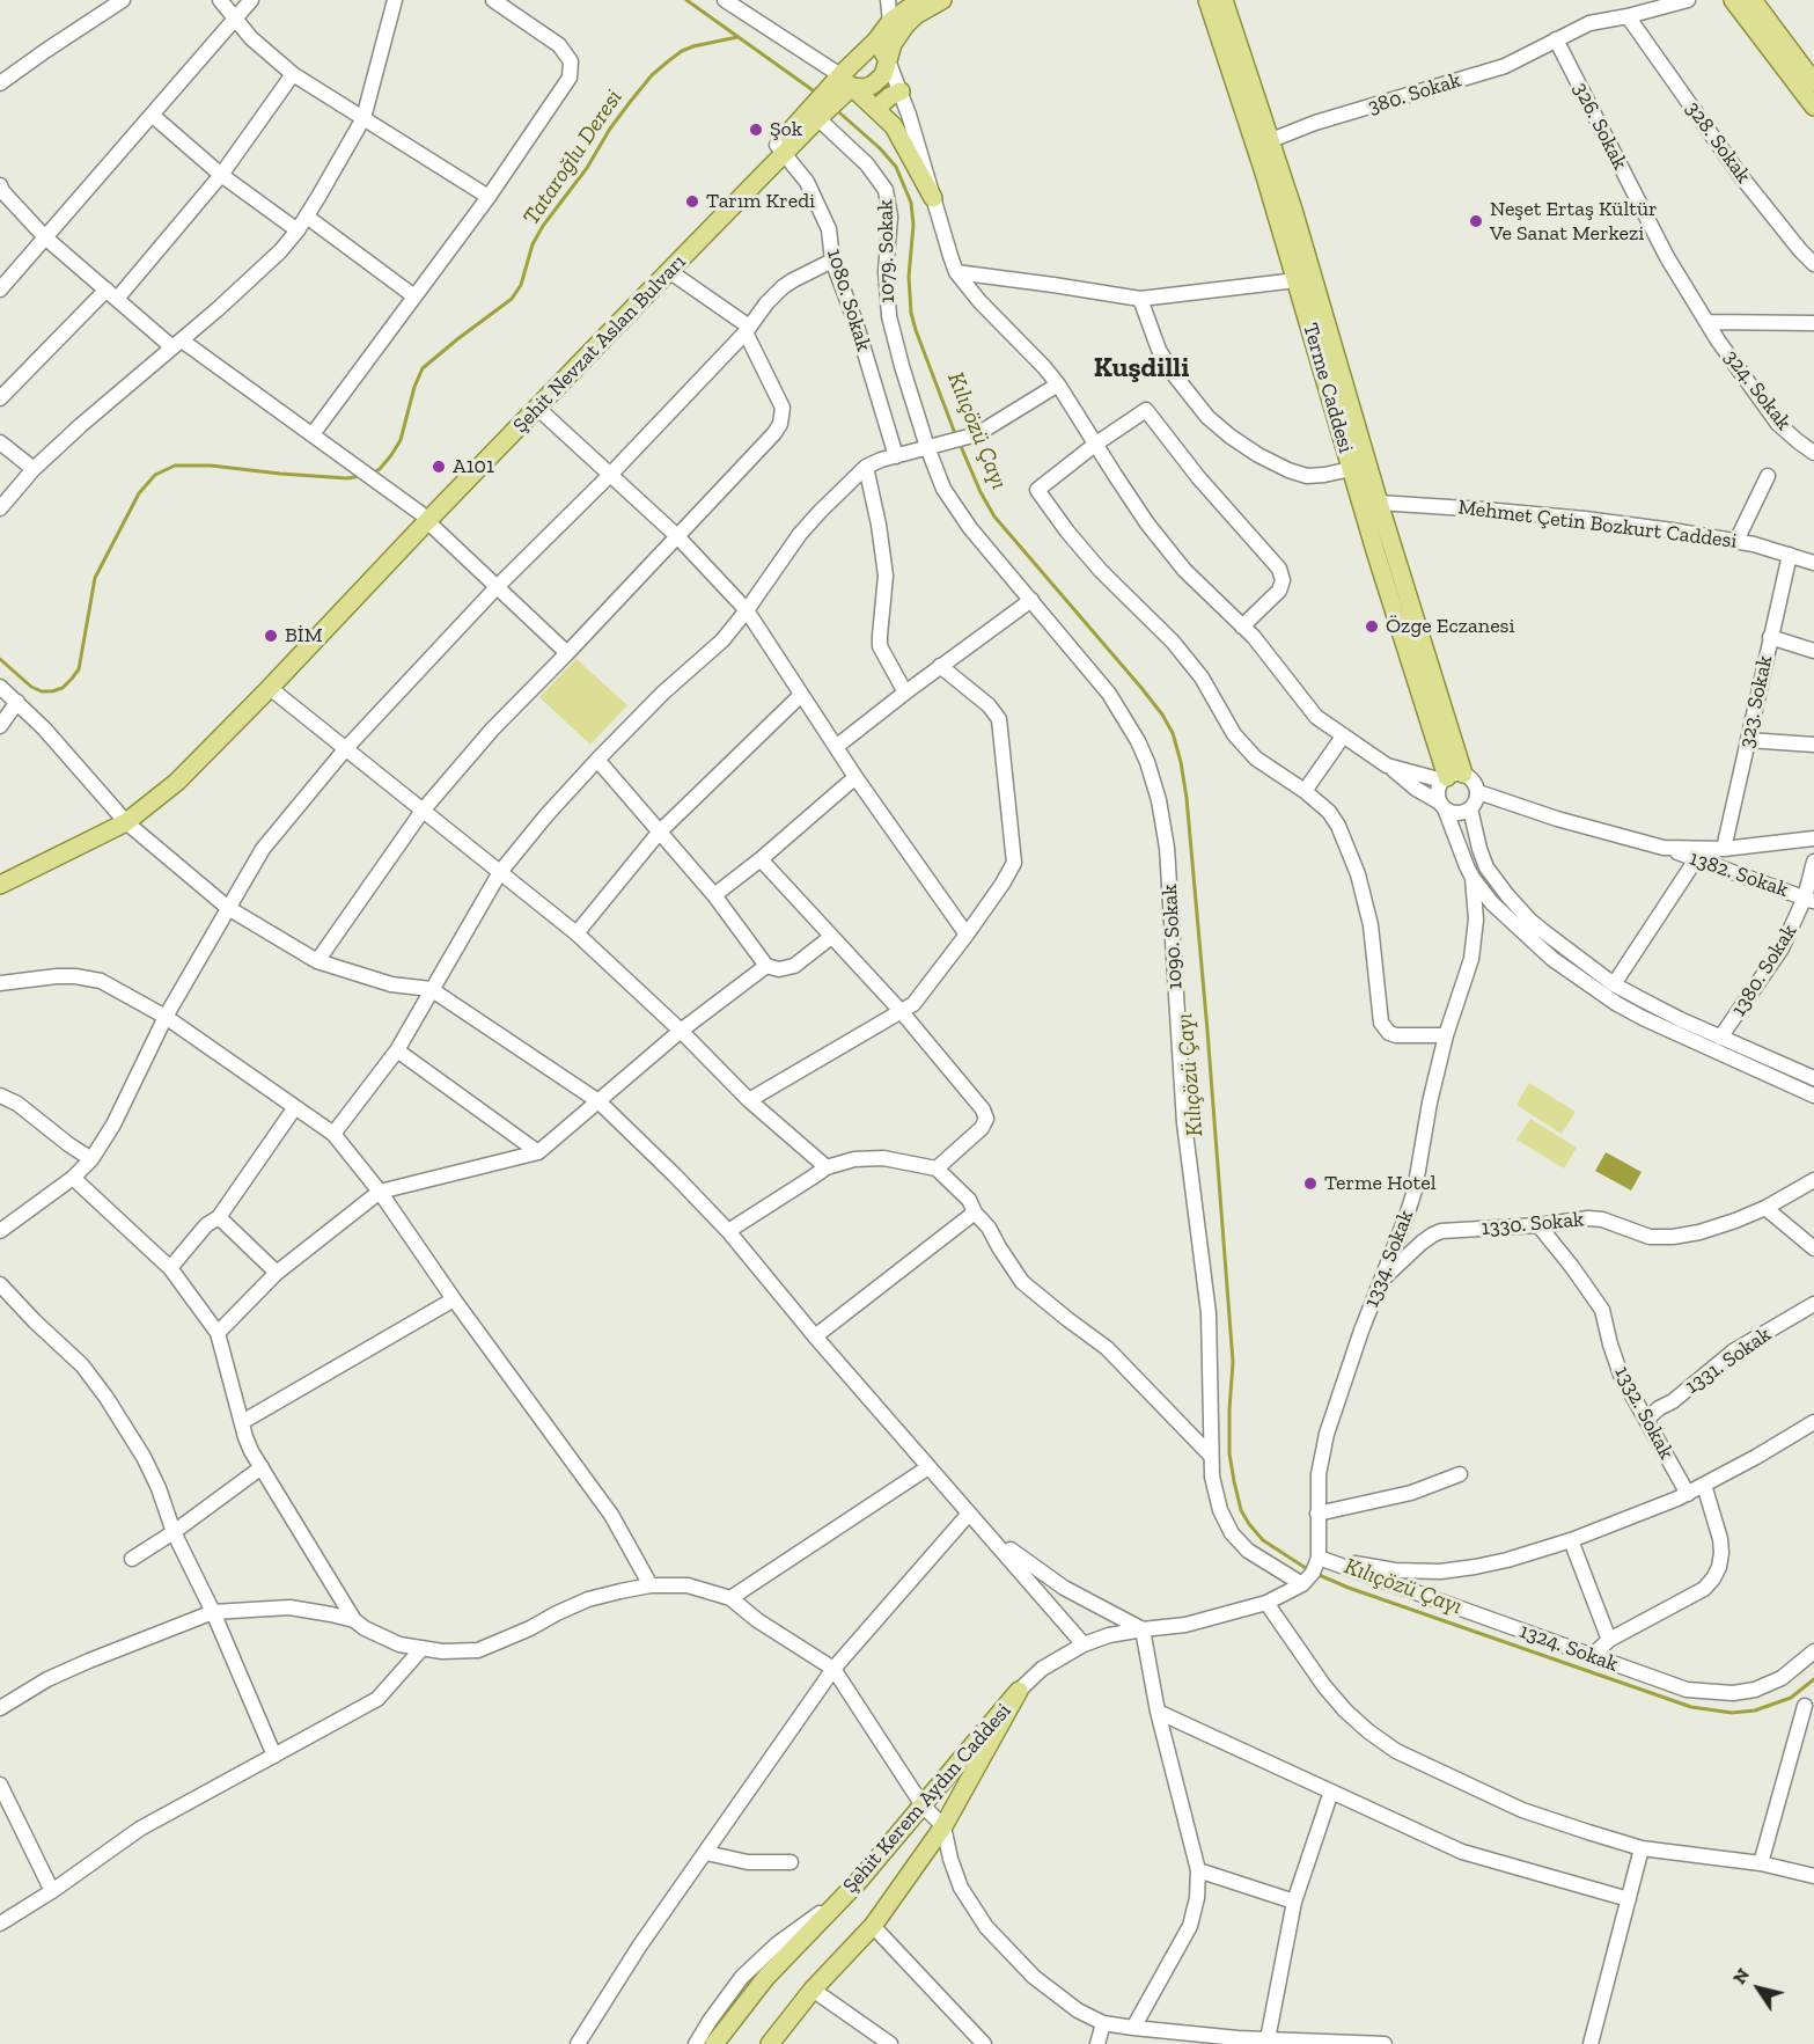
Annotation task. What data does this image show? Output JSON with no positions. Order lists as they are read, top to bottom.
{
  "streets": {
    "main road": ["Şehit Nevzat Aslan Bulvarı", "Terme Caddesi", "Şehit Kerem Aydın Caddesi"],
    "street": [
      "380. Sokak",
      "326. Sokak",
      "328. Sokak",
      "1079. Sokak",
      "1080. Sokak",
      "324. Sokak",
      "Mehmet Çetin Bozkurt Caddesi",
      "323. Sokak",
      "1382. Sokak",
      "1090. Sokak",
      "1380. Sokak",
      "1330. Sokak",
      "1334. Sokak",
      "1331. Sokak",
      "1332. Sokak",
      "1324. Sokak"
    ]
  },
  "crossings": [
    ["380. Sokak", "326. Sokak"],
    ["380. Sokak", "328. Sokak"],
    ["380. Sokak", "Terme Caddesi"],
    ["326. Sokak", "324. Sokak"],
    ["1079. Sokak", "Şehit Nevzat Aslan Bulvarı"],
    ["1079. Sokak", "1090. Sokak"],
    ["1080. Sokak", "Şehit Nevzat Aslan Bulvarı"],
    ["Terme Caddesi", "Mehmet Çetin Bozkurt Caddesi"],
    ["Mehmet Çetin Bozkurt Caddesi", "323. Sokak"],
    ["1382. Sokak", "1380. Sokak"],
    ["1330. Sokak", "1334. Sokak"],
    ["1330. Sokak", "1332. Sokak"],
    ["1334. Sokak", "1324. Sokak"],
    ["1331. Sokak", "1332. Sokak"]
  ],
  "districts": ["Kuşdilli"],
  "water": ["Tataroğlu Deresi", "Kılıçözü Çayı"],
  "places": [
    "Şok",
    "Tarım Kredi",
    "Neşet Ertaş Kültür Ve Sanat Merkezi",
    "A101",
    "Özge Eczanesi",
    "BİM",
    "Terme Hotel"
  ],
  "north": "top left"
}
